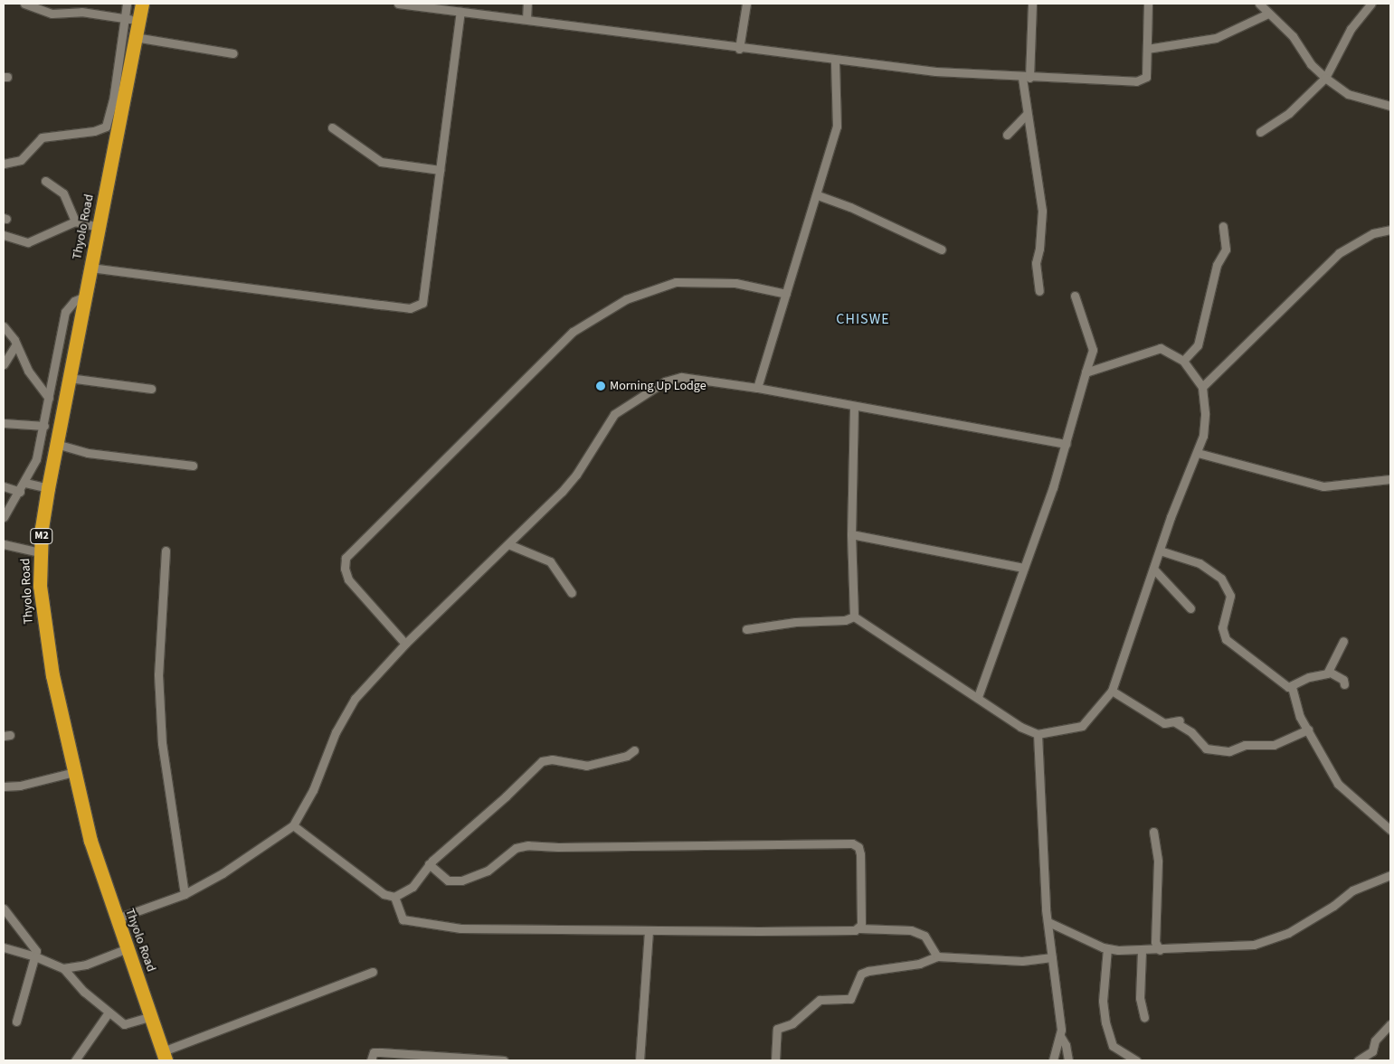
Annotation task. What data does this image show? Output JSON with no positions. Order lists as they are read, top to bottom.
{
  "streets": {
    "highway": ["Thyolo Road", "M2"]
  },
  "districts": ["CHISWE"],
  "places": ["Morning Up Lodge"]
}
